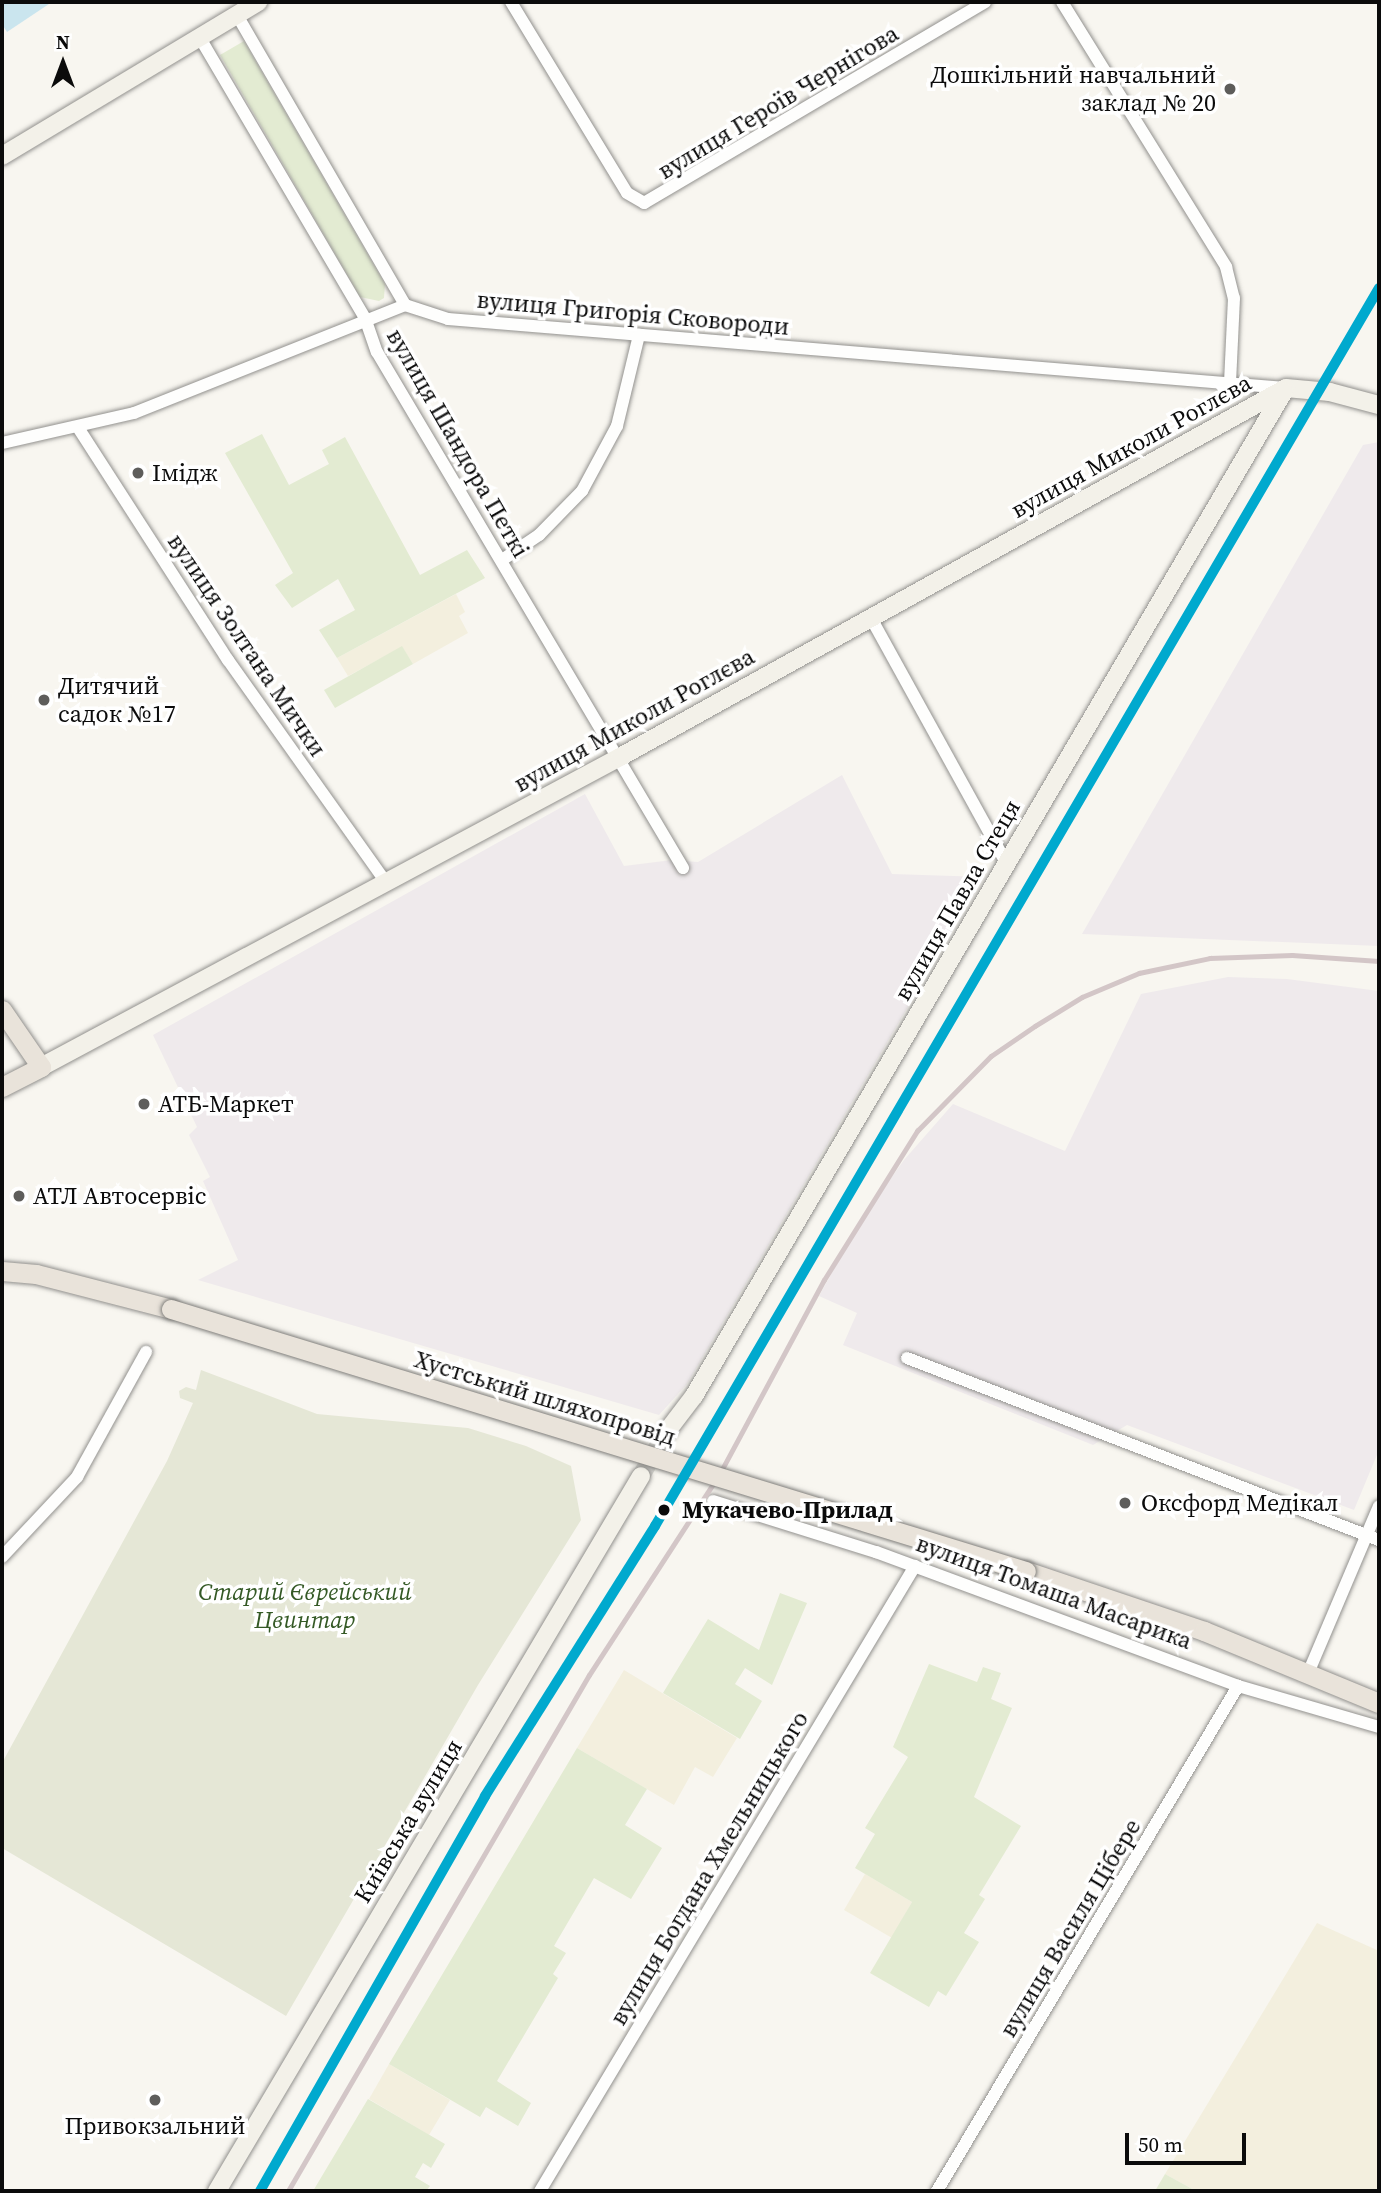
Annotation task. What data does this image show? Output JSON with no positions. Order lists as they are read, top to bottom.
{
  "streets": {
    "main road": ["вулиця Миколи Роглєва", "Хустський шляхопровід", "вулиця Томаша Масарика"],
    "street": [
      "вулиця Героїв Чернігова",
      "вулиця Григорія Сковороди",
      "вулиця Шандора Петкі",
      "вулиця Золтана Мички",
      "вулиця Павла Стеця",
      "Київська вулиця",
      "вулиця Богдана Хмельницького",
      "вулиця Василя Цібере"
    ]
  },
  "crossings": [
    ["вулиця Григорія Сковороди", "вулиця Шандора Петкі"],
    ["вулиця Григорія Сковороди", "вулиця Миколи Роглєва"],
    ["вулиця Григорія Сковороди", "вулиця Павла Стеця"],
    ["вулиця Шандора Петкі", "вулиця Миколи Роглєва"],
    ["вулиця Миколи Роглєва", "вулиця Золтана Мички"],
    ["вулиця Миколи Роглєва", "вулиця Павла Стеця"],
    ["Хустський шляхопровід", "вулиця Томаша Масарика"],
    ["вулиця Томаша Масарика", "вулиця Богдана Хмельницького"],
    ["вулиця Томаша Масарика", "вулиця Василя Цібере"]
  ],
  "parks": ["Старий Єврейський Цвинтар"],
  "places": [
    "Дошкільний навчальний заклад № 20",
    "Імідж",
    "Дитячий садок №17",
    "АТБ-Маркет",
    "АТЛ Автосервіс",
    "Оксфорд Медікал",
    "Мукачево-Прилад",
    "Привокзальний"
  ],
  "scale_bar": "50 m",
  "north": "top"
}
